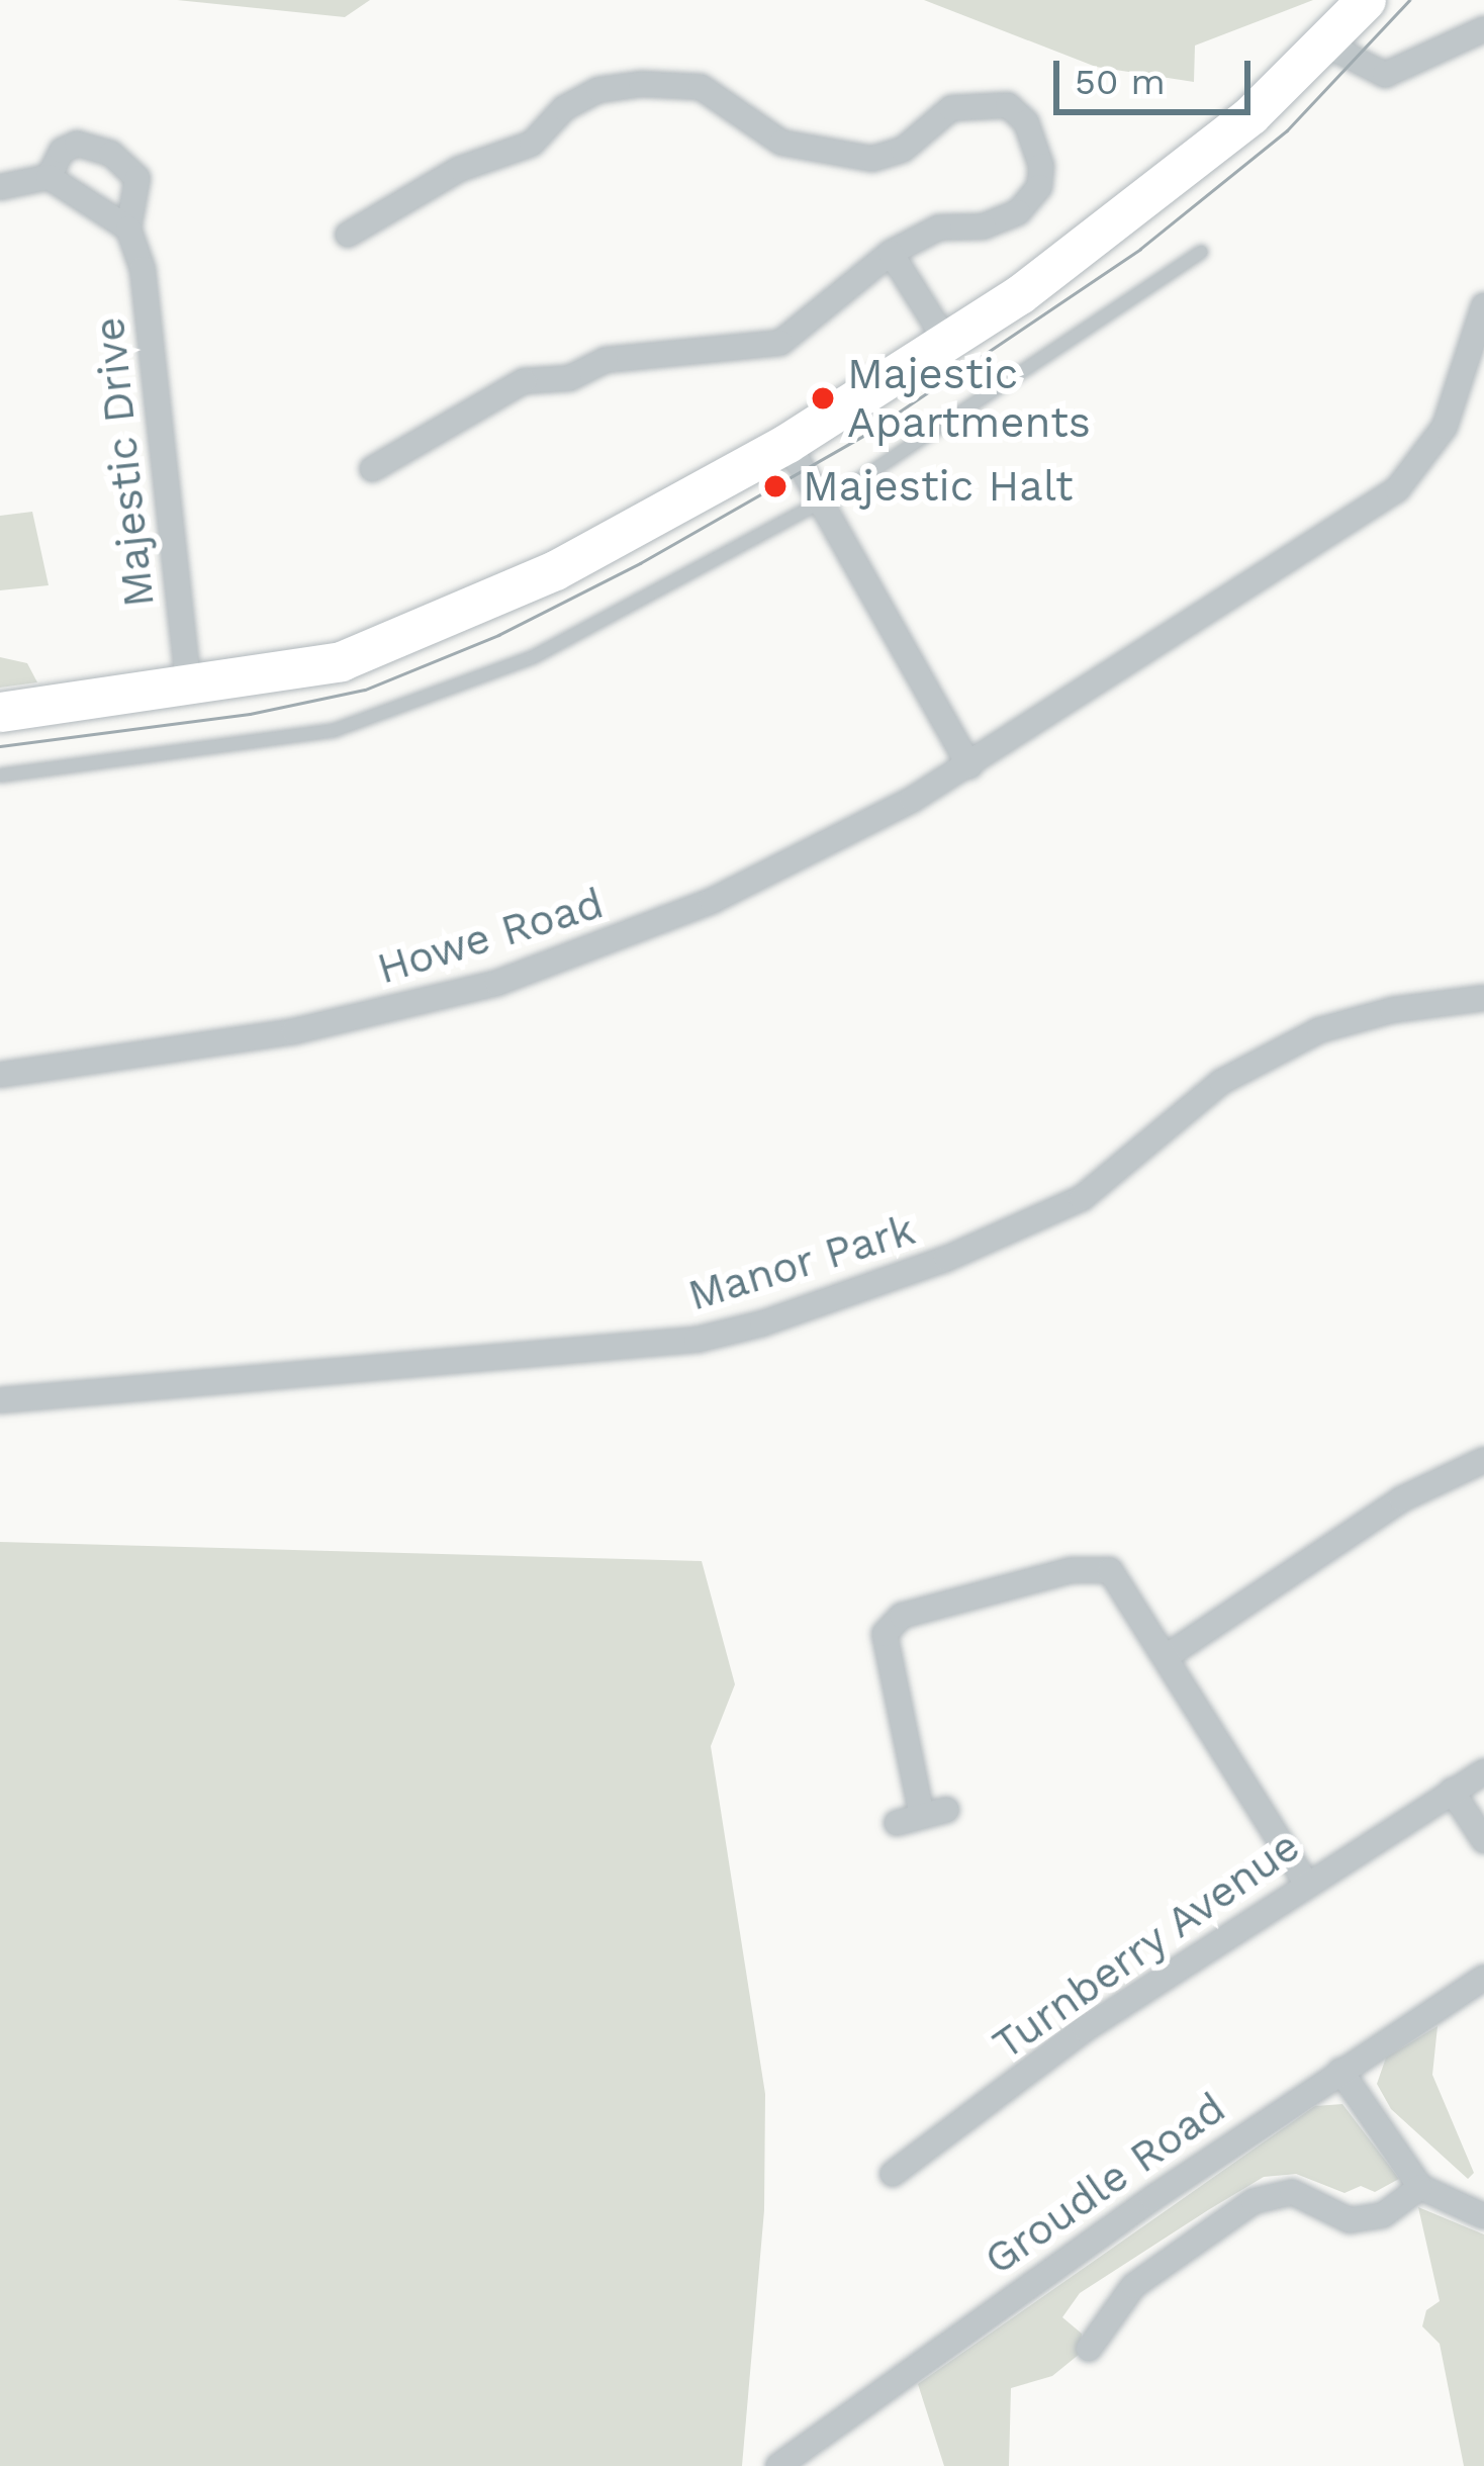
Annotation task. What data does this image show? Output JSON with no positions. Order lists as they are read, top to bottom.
{
  "streets": {
    "street": [
      "Majestic Drive",
      "Howe Road",
      "Manor Park",
      "Turnberry Avenue",
      "Groudle Road"
    ]
  },
  "places": ["Majestic Apartments", "Majestic Halt"],
  "scale_bar": "50 m"
}
